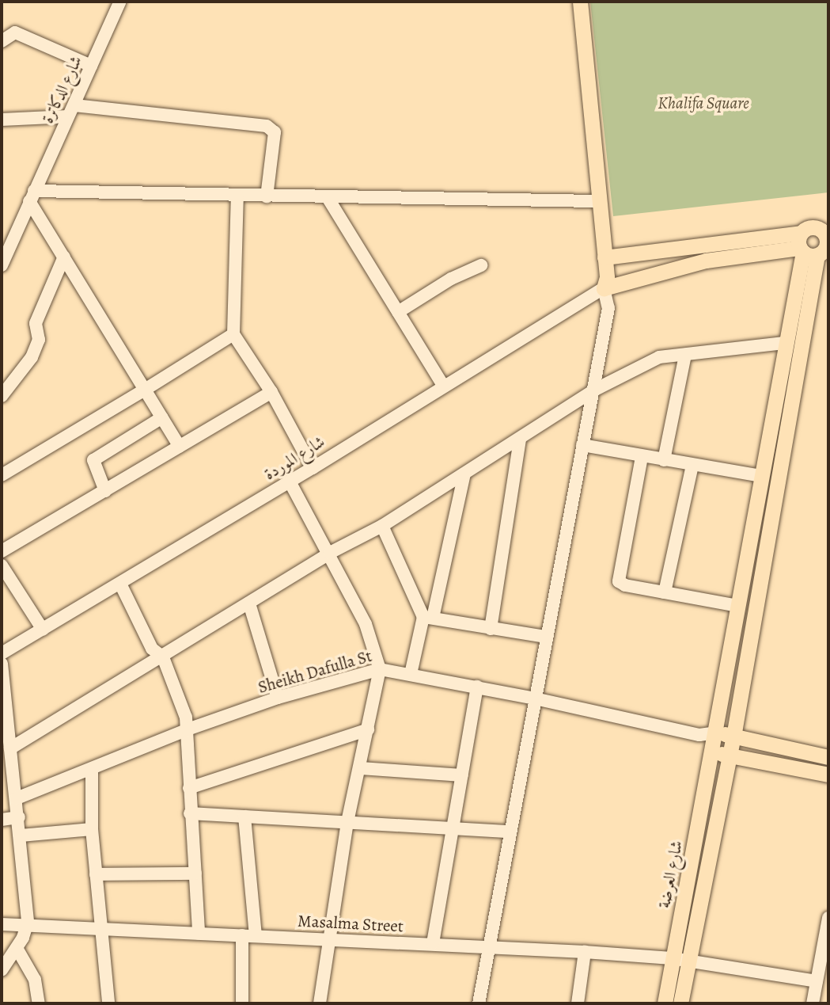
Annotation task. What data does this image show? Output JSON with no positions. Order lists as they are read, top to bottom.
{
  "streets": {
    "main road": ["شارع العرضة"],
    "street": [
      "شارع الدكاترة",
      "شارع الموردة",
      "Sheikh Dafulla St",
      "Masalma Street"
    ]
  },
  "crossings": [
    ["شارع العرضة", "Masalma Street"]
  ],
  "parks": ["Khalifa Square"]
}
